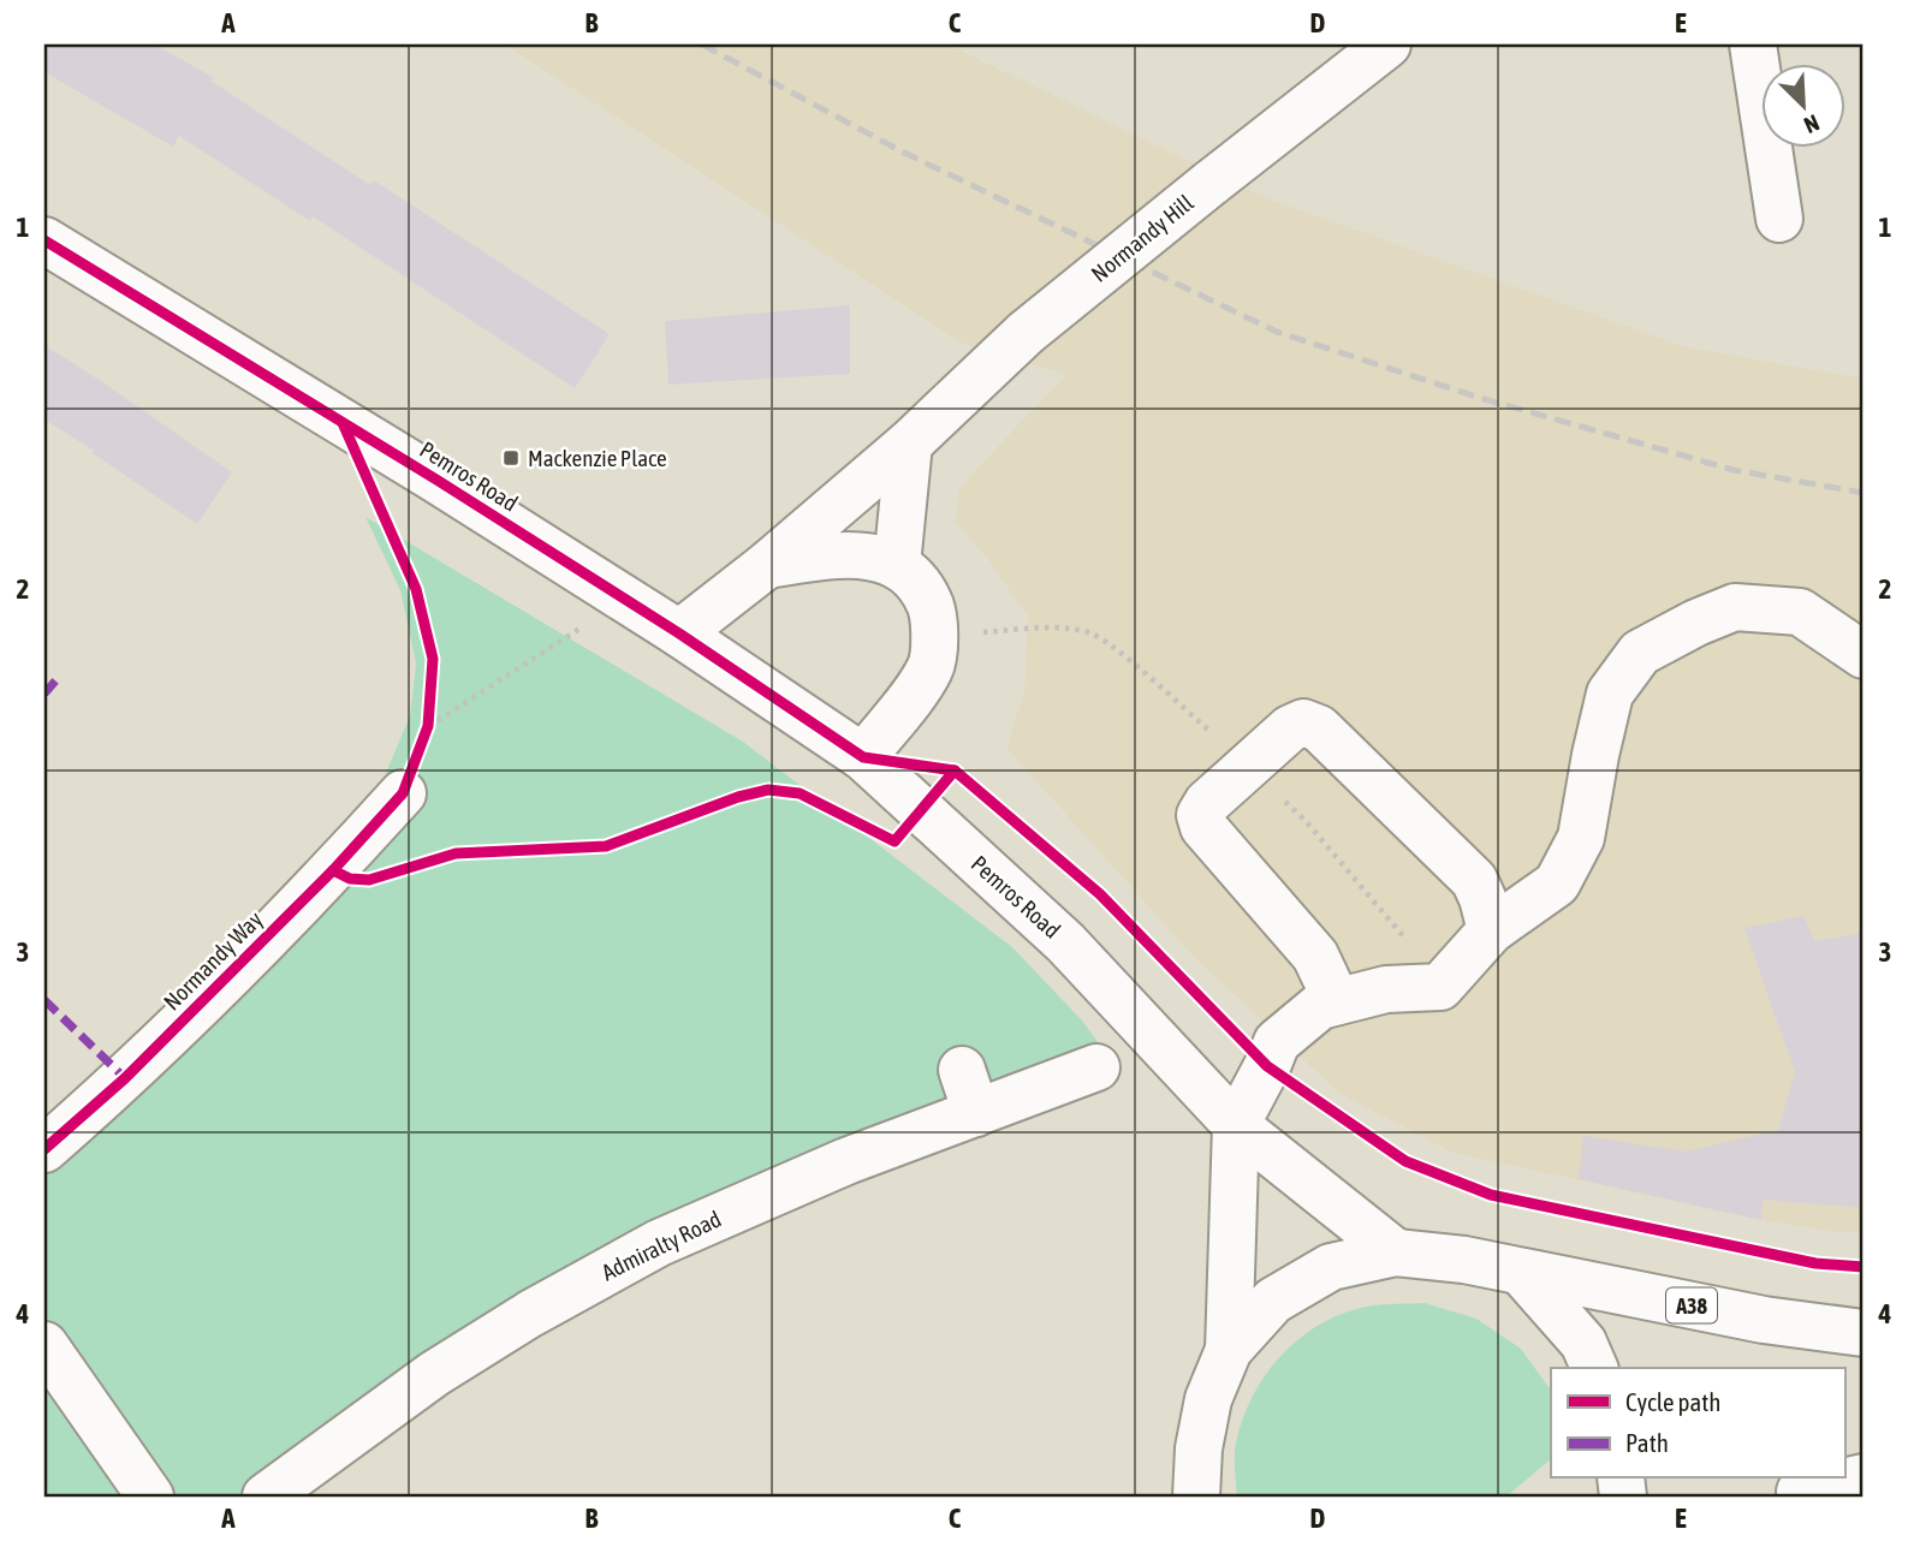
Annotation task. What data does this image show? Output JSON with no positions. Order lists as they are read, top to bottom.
{
  "streets": {
    "main road": [
      "Normandy Hill",
      "Pemros Road",
      "Normandy Way",
      "Admiralty Road",
      "A38"
    ]
  },
  "crossings": [
    ["Normandy Hill", "Pemros Road"]
  ],
  "places": {
    "transit": ["Mackenzie Place"]
  },
  "legend": ["Cycle path", "Path"],
  "north": "bottom right",
  "grid": {
    "columns": [
      "A",
      "B",
      "C",
      "D",
      "E"
    ],
    "rows": [
      "1",
      "2",
      "3",
      "4"
    ]
  }
}
